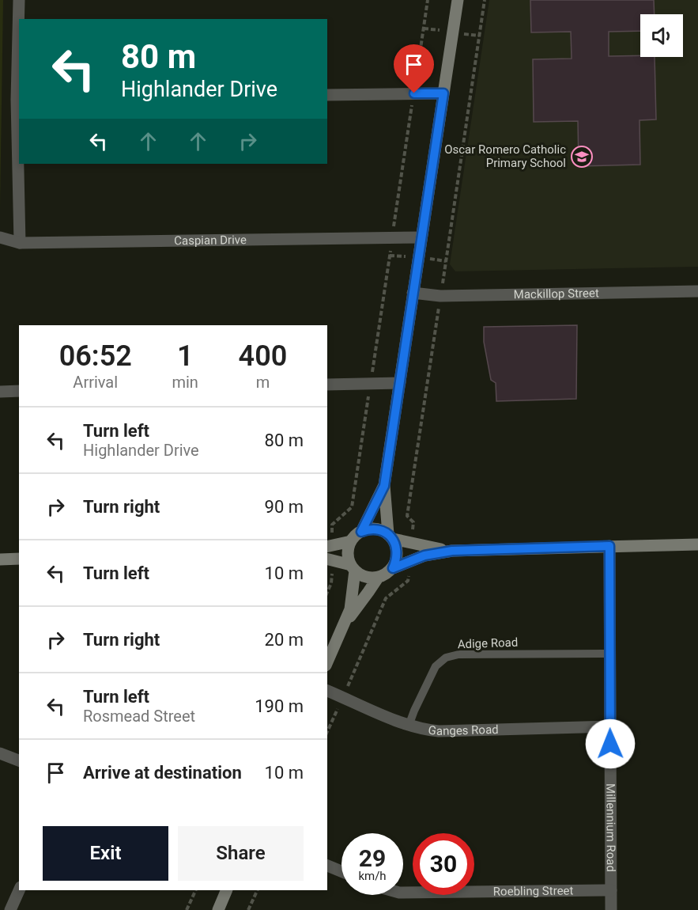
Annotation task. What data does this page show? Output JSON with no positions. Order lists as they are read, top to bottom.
{
  "streets": {
    "street": [
      "Caspian Drive",
      "Mackillop Street",
      "Ganges Road",
      "Millennium Road",
      "Roebling Street"
    ],
    "lane": ["Adige Road"]
  },
  "crossings": [
    ["Adige Road", "Ganges Road"],
    ["Adige Road", "Millennium Road"],
    ["Ganges Road", "Millennium Road"],
    ["Millennium Road", "Roebling Street"]
  ],
  "places": {
    "school or university": ["Oscar Romero Catholic Primary School"]
  },
  "page": {
    "turn": ["80 m", "Highlander Drive"],
    "eta": [
      "06:52",
      "Arrival",
      "1",
      "min",
      "400",
      "m"
    ],
    "list": [
      {
        "name": "Turn left",
        "note": "Highlander Drive",
        "value": "80 m"
      },
      {
        "name": "Turn right",
        "value": "90 m"
      },
      {
        "name": "Turn left",
        "value": "10 m"
      },
      {
        "name": "Turn right",
        "value": "20 m"
      },
      {
        "name": "Turn left",
        "note": "Rosmead Street",
        "value": "190 m"
      },
      {
        "name": "Arrive at destination",
        "value": "10 m"
      }
    ],
    "buttons": ["Exit", "Share"],
    "speed": "29 km/h",
    "limit": "30"
  }
}
